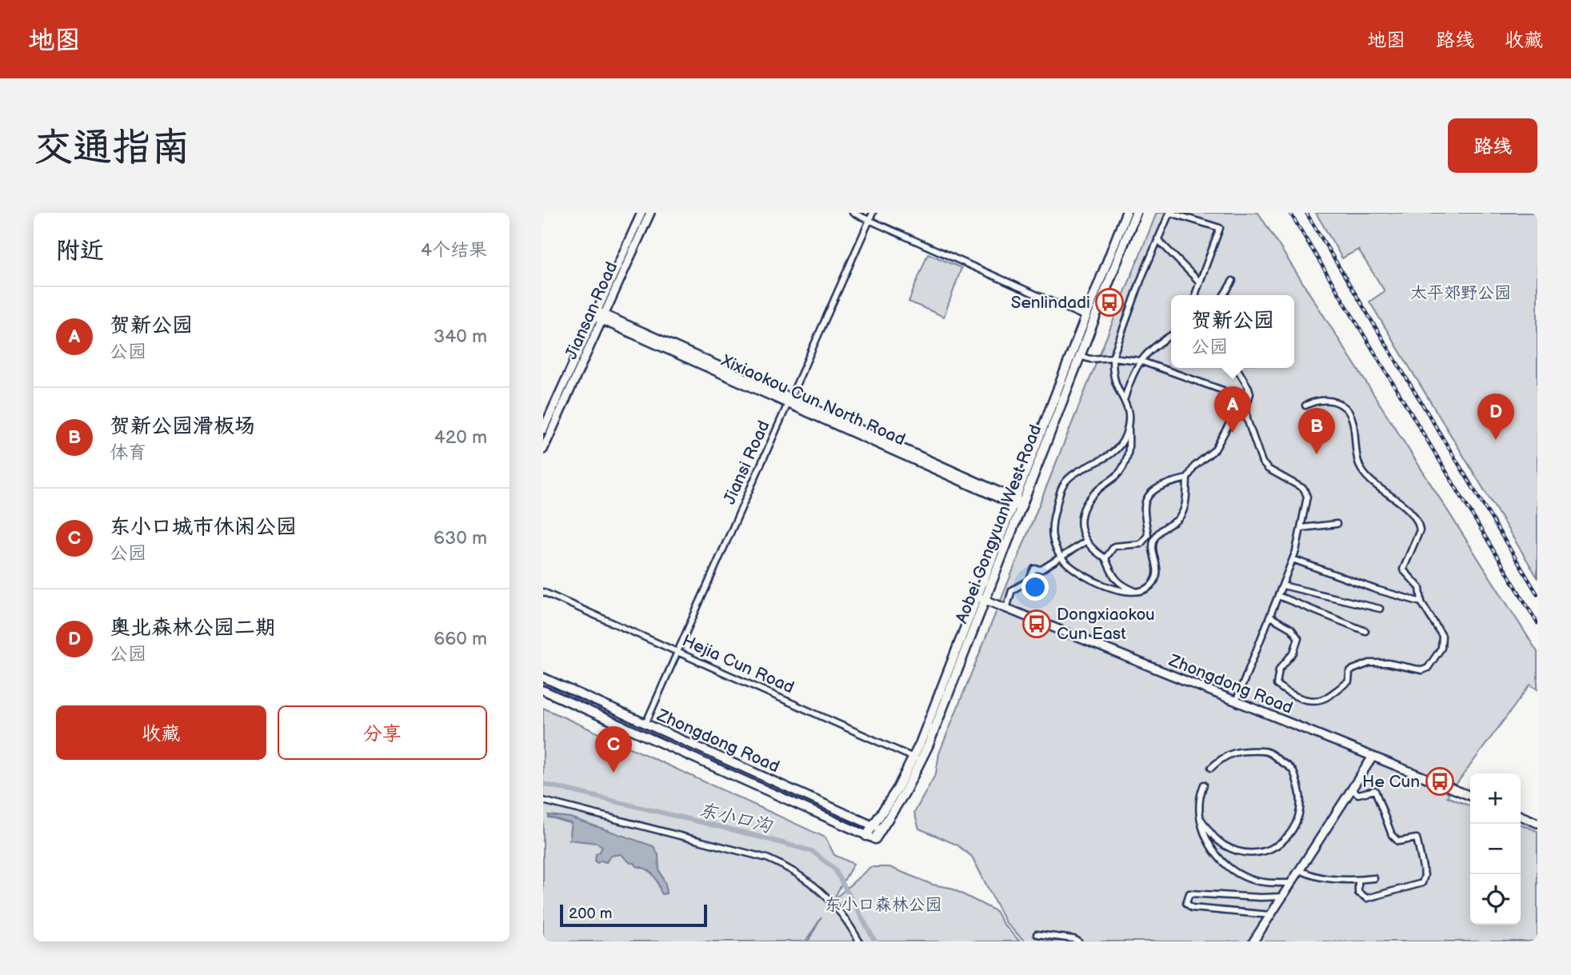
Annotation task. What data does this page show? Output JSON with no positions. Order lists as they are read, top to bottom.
{
  "streets": {
    "main road": ["Aobei Gongyuan West Road"],
    "street": [
      "Jiansan Road",
      "Xixiaokou Cun North Road",
      "Jiansi Road",
      "Hejia Cun Road",
      "Zhongdong Road"
    ]
  },
  "crossings": [
    ["Jiansan Road", "Xixiaokou Cun North Road"],
    ["Xixiaokou Cun North Road", "Jiansi Road"],
    ["Xixiaokou Cun North Road", "Aobei Gongyuan West Road"],
    ["Jiansi Road", "Hejia Cun Road"],
    ["Jiansi Road", "Zhongdong Road"],
    ["Aobei Gongyuan West Road", "Hejia Cun Road"],
    ["Aobei Gongyuan West Road", "Zhongdong Road"]
  ],
  "water": ["东小口沟"],
  "parks": ["太平郊野公园", "东小口森林公园"],
  "places": {
    "bus stop": ["Senlindadi", "Dongxiaokou Cun East", "He Cun"]
  },
  "scale_bar": "200 m",
  "page": {
    "header": "地图",
    "nav": ["地图", "路线", "收藏"],
    "buttons": [
      "路线",
      ["收藏", "分享"]
    ],
    "title": "交通指南",
    "heading": ["附近", "4个结果"],
    "list": [
      {
        "mark": "A",
        "name": "贺新公园",
        "note": "公园",
        "value": "340 m"
      },
      {
        "mark": "B",
        "name": "贺新公园滑板场",
        "note": "体育",
        "value": "420 m"
      },
      {
        "mark": "C",
        "name": "东小口城市休闲公园",
        "note": "公园",
        "value": "630 m"
      },
      {
        "mark": "D",
        "name": "奥北森林公园二期",
        "note": "公园",
        "value": "660 m"
      }
    ],
    "popup": ["贺新公园", "公园"],
    "pins": [
      "A",
      "D",
      "B",
      "C"
    ],
    "map_buttons": ["+", "−"],
    "scale": "200 m"
  }
}
